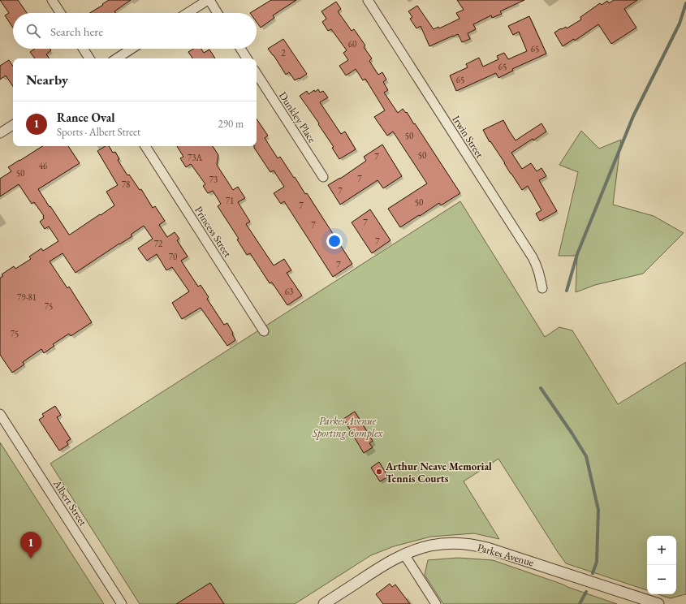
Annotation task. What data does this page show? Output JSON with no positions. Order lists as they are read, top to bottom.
{
  "streets": {
    "street": [
      "Dunkley Place",
      "Irwin Street",
      "Princess Street",
      "Albert Street",
      "Parkes Avenue"
    ]
  },
  "parks": ["Parkes Avenue Sporting Complex"],
  "places": ["Arthur Neave Memorial Tennis Courts"],
  "house_numbers": [
    "60",
    "65",
    "2",
    "65",
    "65",
    "50",
    "50",
    "7",
    "73A",
    "46",
    "50",
    "7",
    "73",
    "78",
    "7",
    "71",
    "50",
    "7",
    "7",
    "7",
    "7",
    "72",
    "70",
    "7",
    "63",
    "79-81",
    "75",
    "75"
  ],
  "page": {
    "search": "Search here",
    "heading": "Nearby",
    "list": [
      {
        "mark": "1",
        "name": "Rance Oval",
        "note": "Sports · Albert Street",
        "value": "290 m"
      }
    ],
    "pins": "1",
    "map_buttons": ["+", "−"]
  }
}
